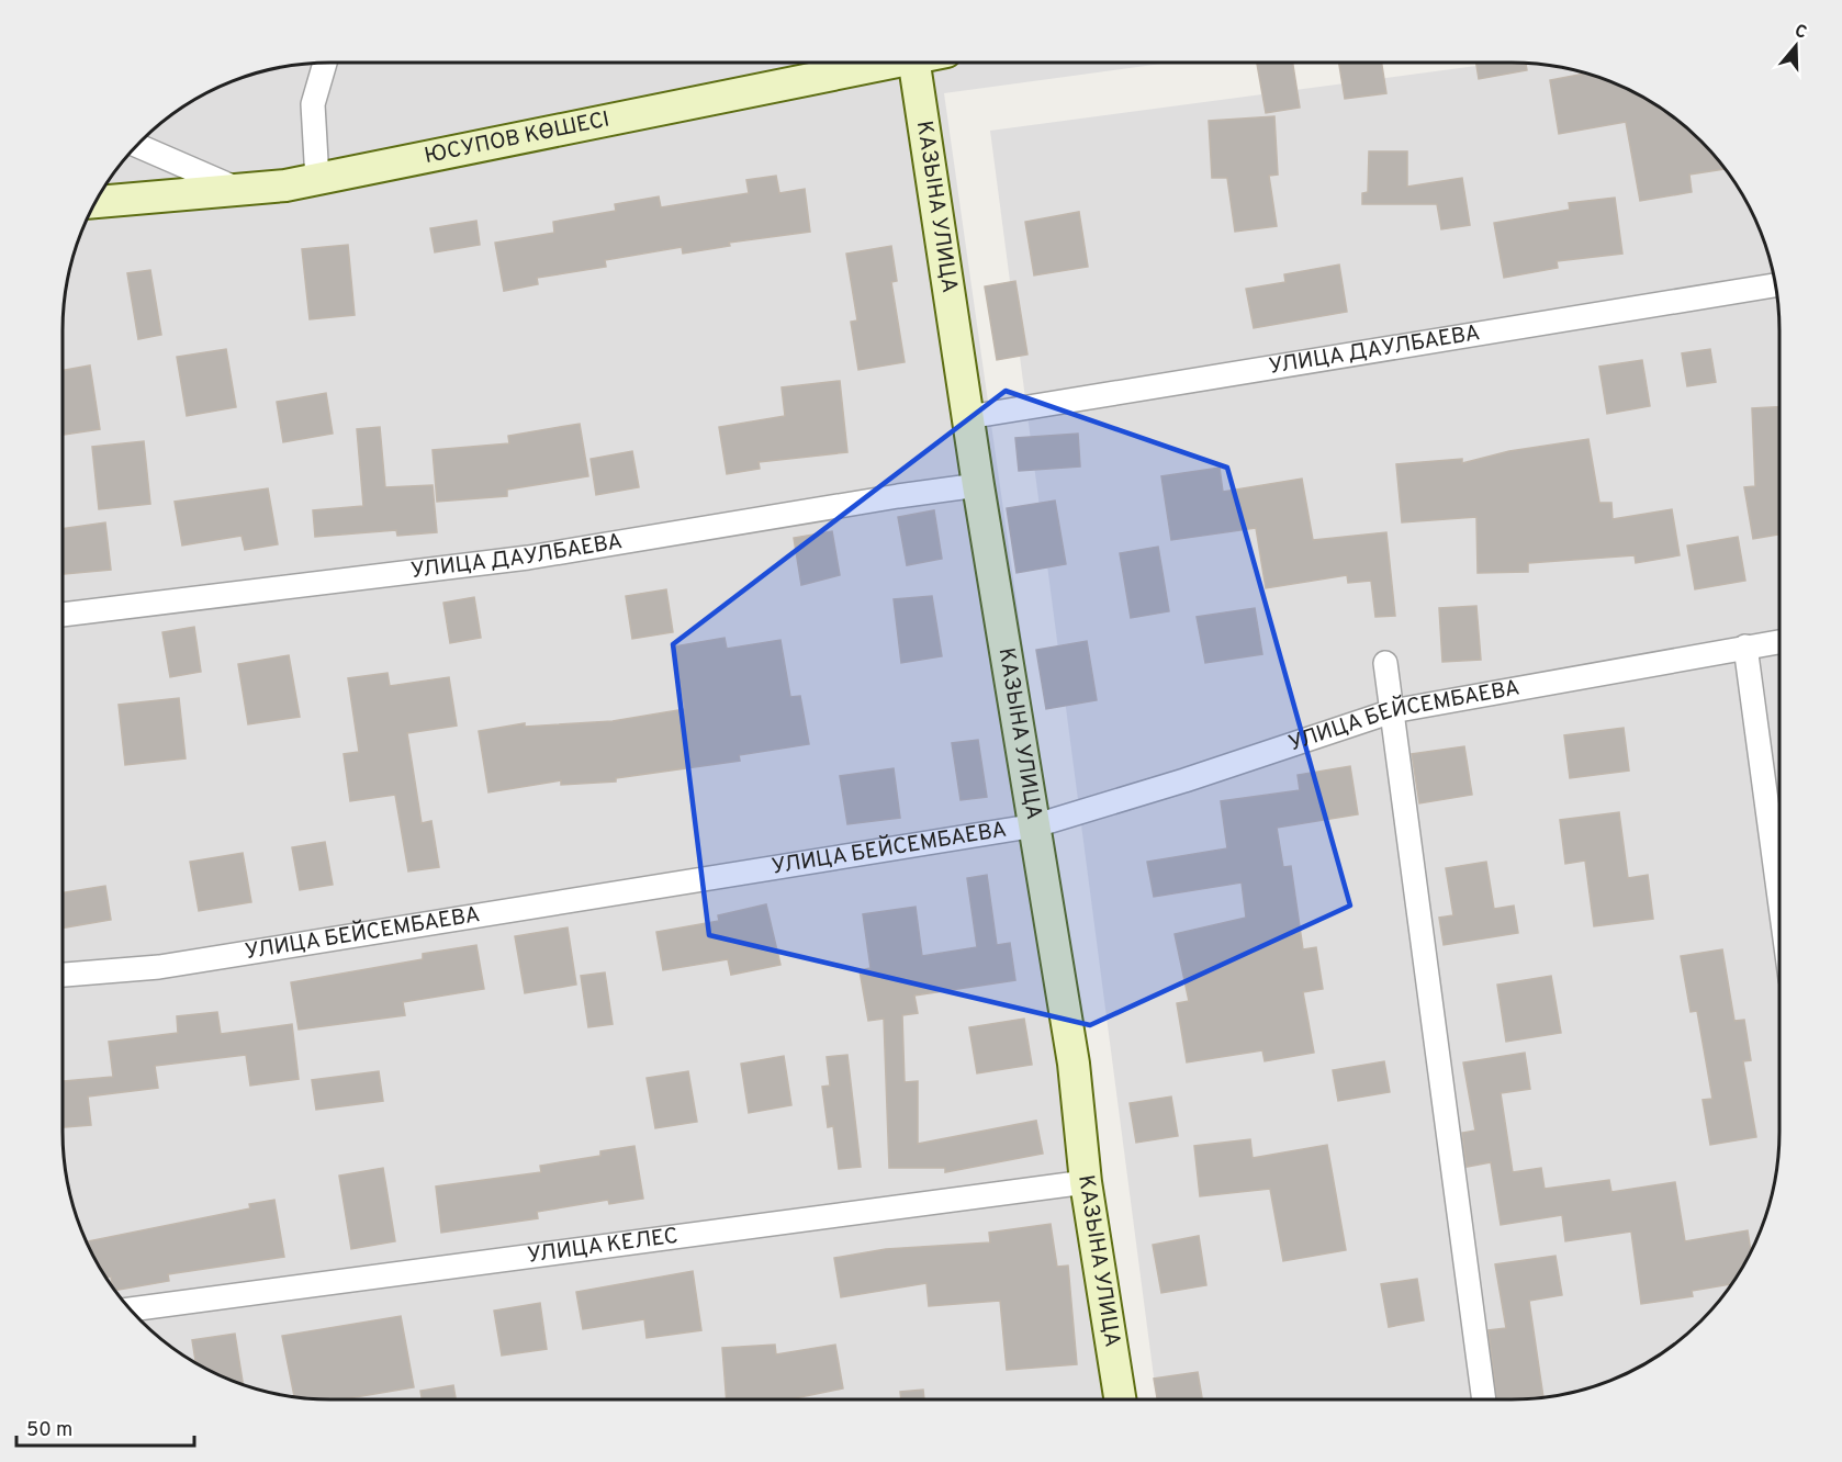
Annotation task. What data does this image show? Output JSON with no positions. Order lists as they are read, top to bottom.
{
  "streets": {
    "street": [
      "ЮСУПОВ КӨШЕСІ",
      "КАЗЫНА УЛИЦА",
      "УЛИЦА ДАУЛБАЕВА",
      "УЛИЦА БЕЙСЕМБАЕВА",
      "УЛИЦА КЕЛЕС"
    ]
  },
  "crossings": [
    ["КАЗЫНА УЛИЦА", "УЛИЦА ДАУЛБАЕВА"],
    ["КАЗЫНА УЛИЦА", "УЛИЦА БЕЙСЕМБАЕВА"],
    ["КАЗЫНА УЛИЦА", "УЛИЦА КЕЛЕС"]
  ],
  "scale_bar": "50 m",
  "north": "top"
}
